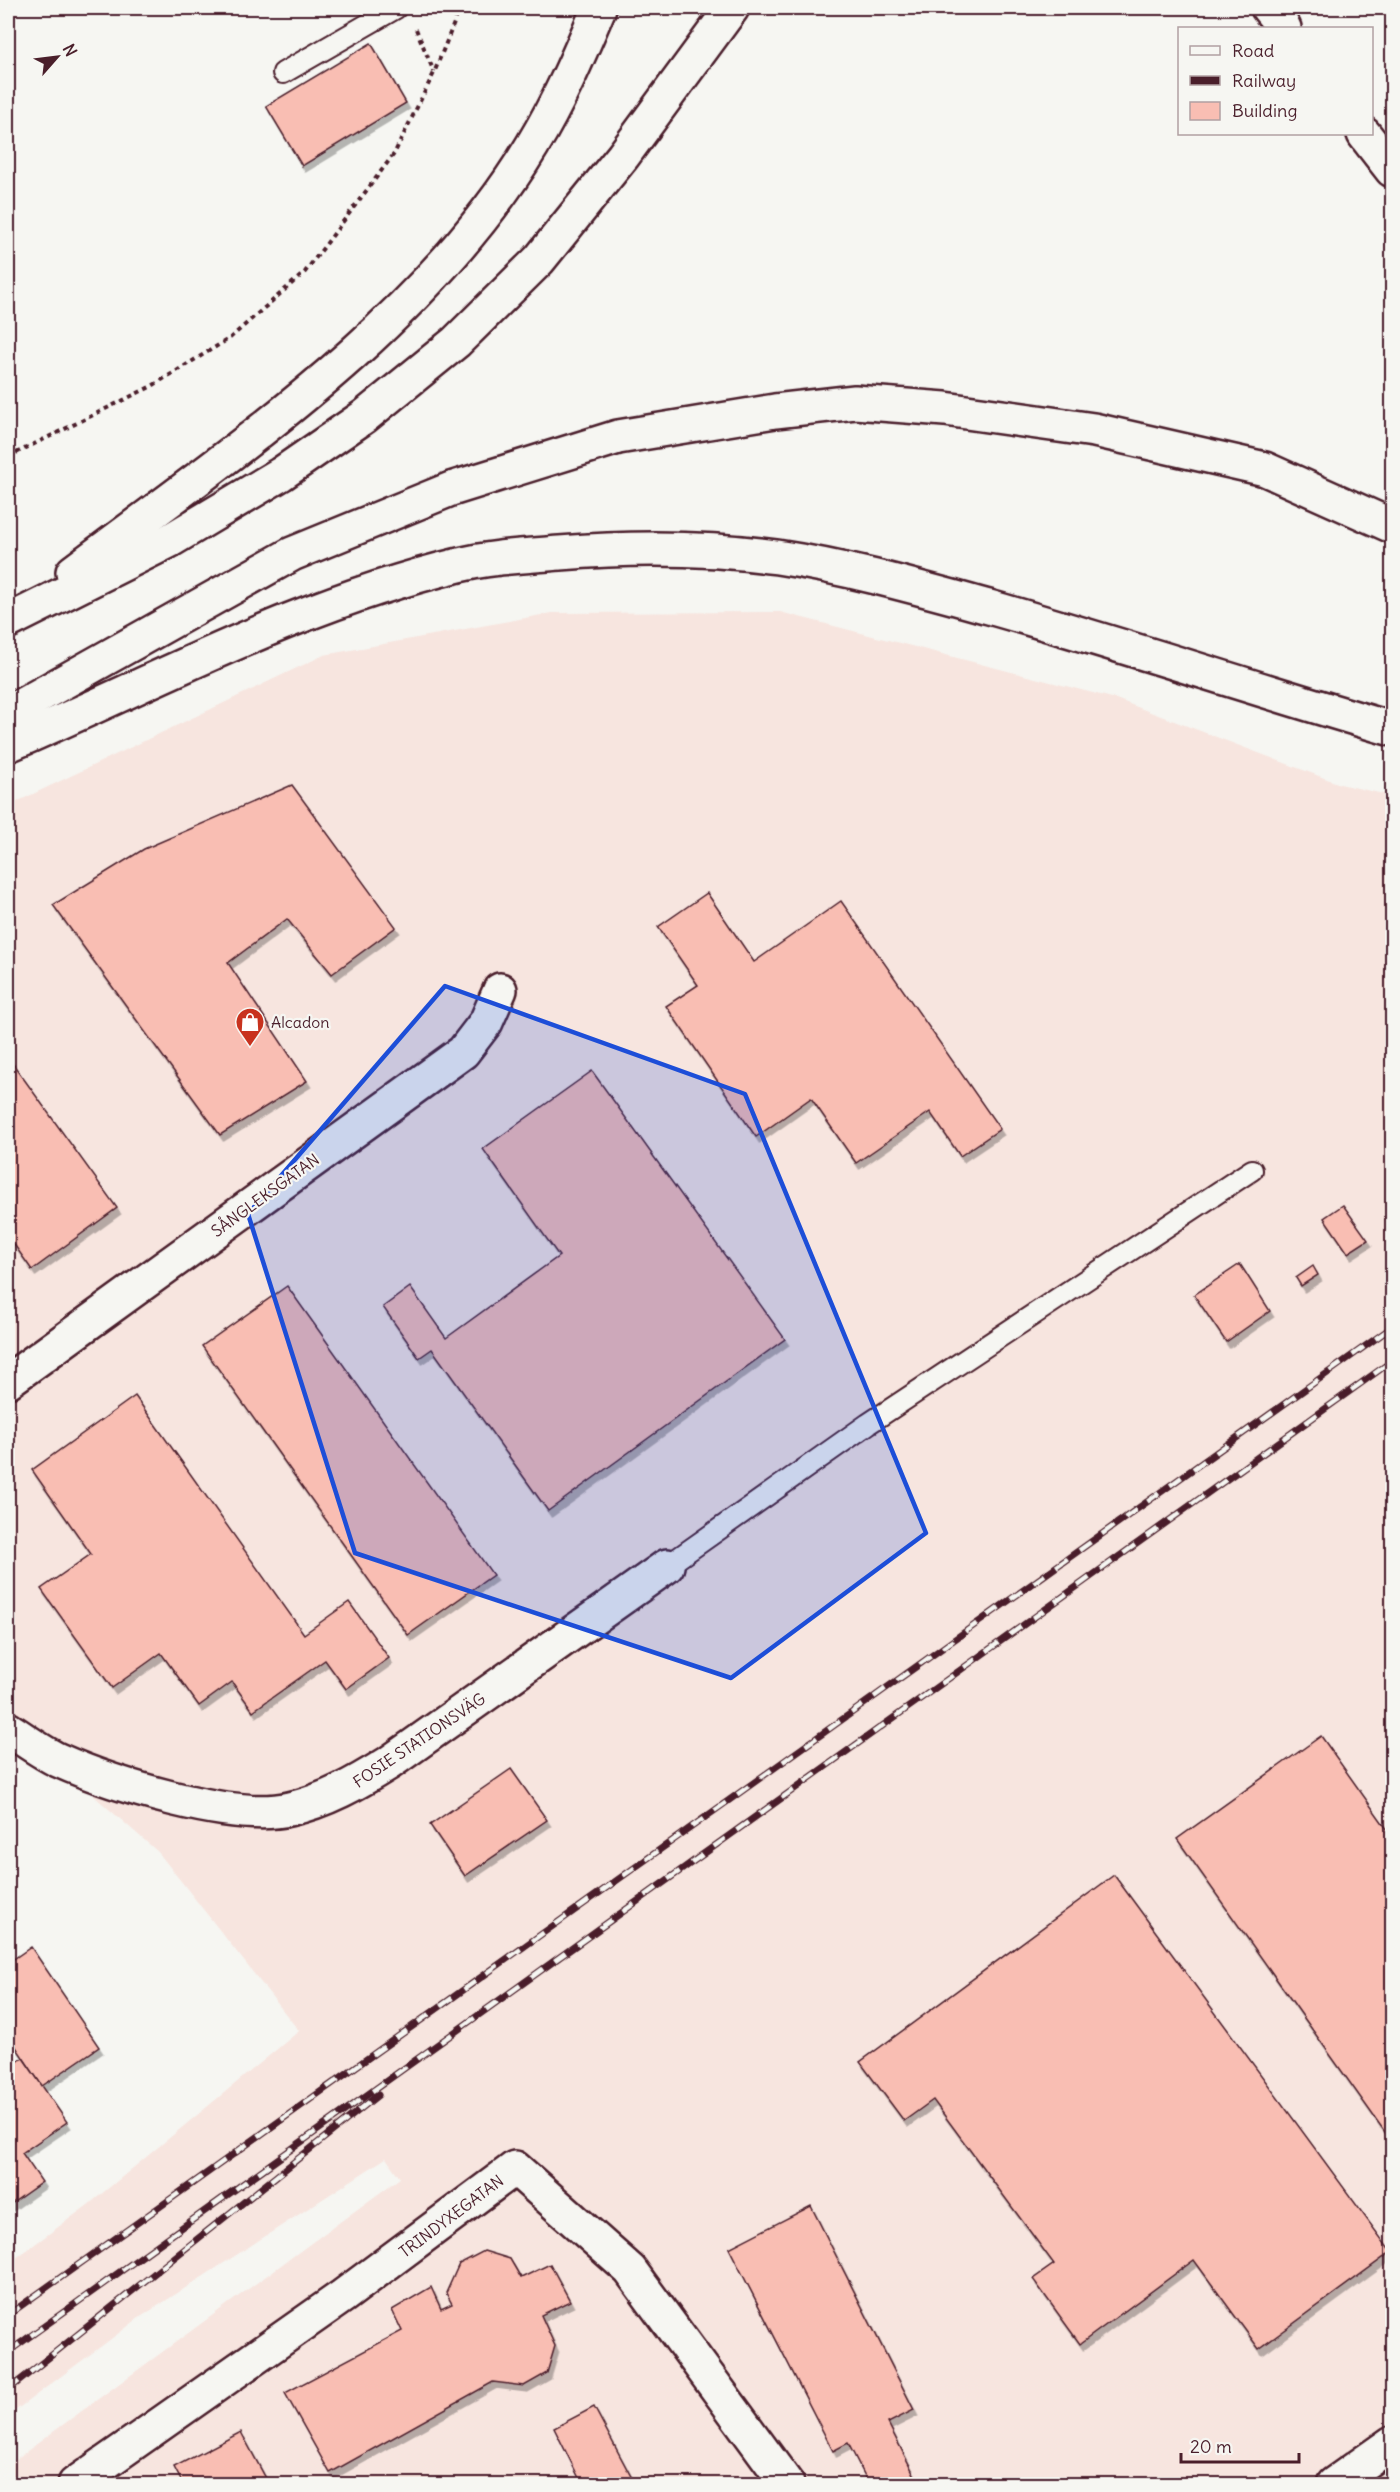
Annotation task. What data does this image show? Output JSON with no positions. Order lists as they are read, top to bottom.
{
  "streets": {
    "main road": ["SÅNGLEKSGATAN", "FOSIE STATIONSVÄG", "TRINDYXEGATAN"]
  },
  "places": {
    "shop": ["Alcadon"]
  },
  "legend": ["Road", "Railway", "Building"],
  "scale_bar": "20 m",
  "north": "top right"
}
